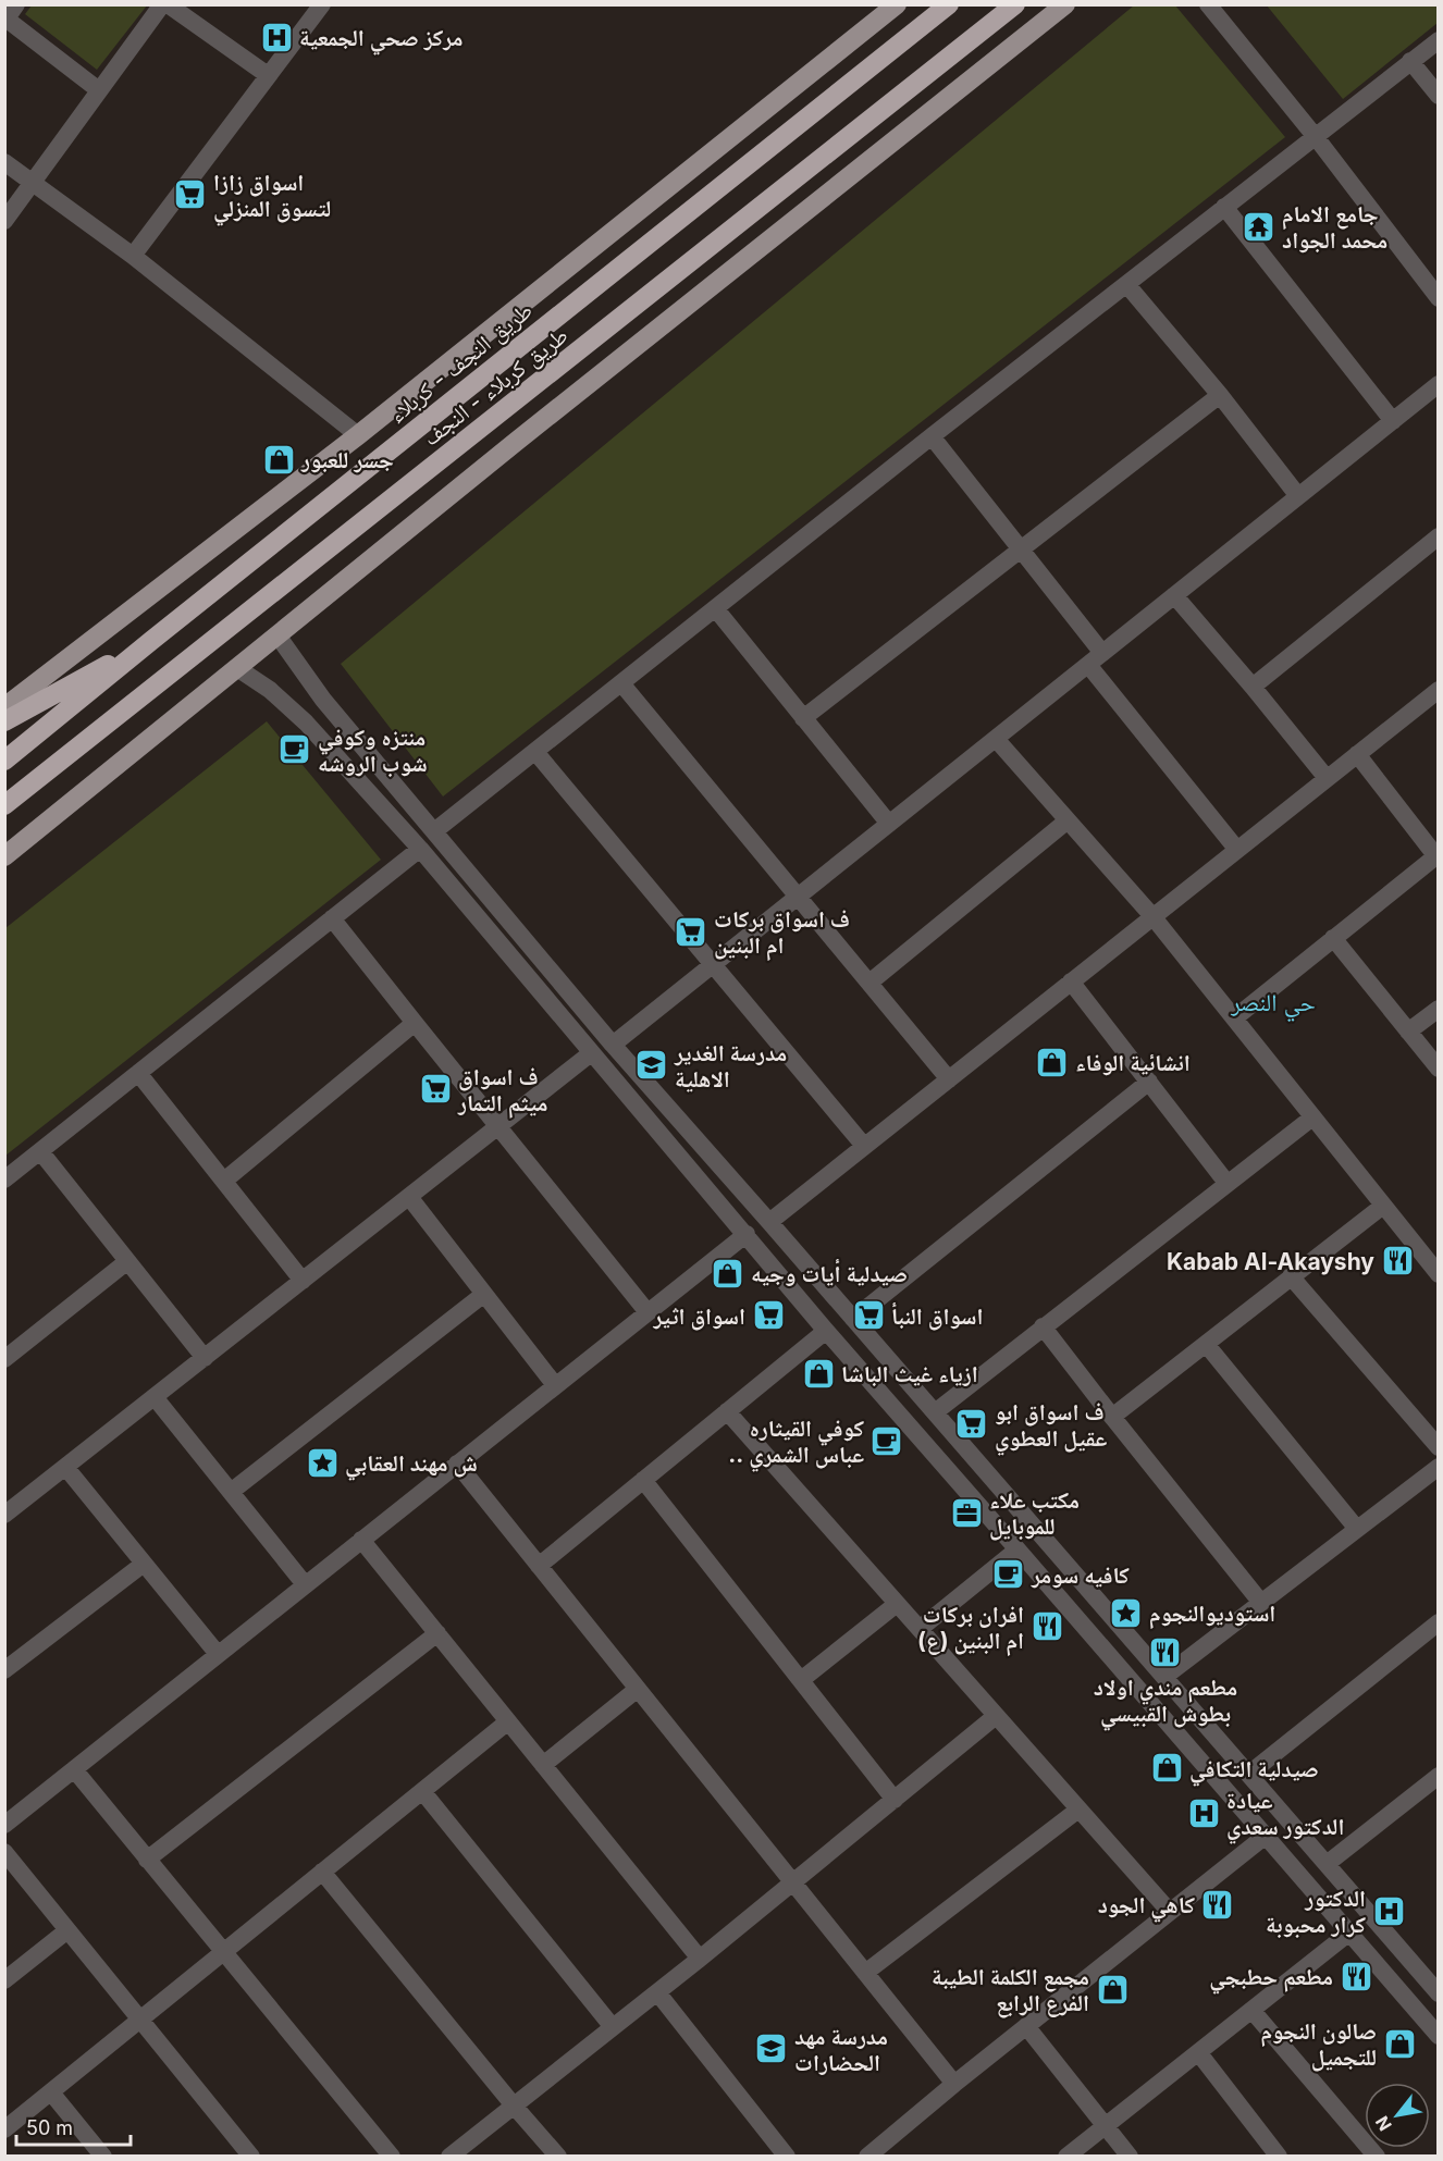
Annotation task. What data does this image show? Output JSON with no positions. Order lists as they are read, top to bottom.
{
  "streets": {
    "highway": ["طريق النجف - کربلاء", "طريق کربلاء - النجف"]
  },
  "districts": ["حي النصر"],
  "places": {
    "hospital": ["مركز صحي الجمعية", "عيادة الدكتور سعدي", "الدكتور كرار محبوبة"],
    "supermarket": [
      "اسواق زازا لتسوق المنزلي",
      "ف اسواق بركات ام البنين",
      "ف اسواق ميثم التمار",
      "اسواق اثير",
      "اسواق النبأ",
      "ف اسواق ابو عقيل العطوي"
    ],
    "temple": ["جامع الامام محمد الجواد"],
    "shop": [
      "جسر للعبور",
      "انشائية الوفاء",
      "صيدلية أيات وجيه",
      "ازياء غيث الباشا",
      "صيدلية التكافي",
      "مجمع الكلمة الطيبة الفرع الرابع",
      "صالون النجوم للتجميل"
    ],
    "cafe": ["منتزه وكوفي شوب الروشه", "كوفي القيثاره .. عباس الشمري", "كافيه سومر"],
    "school or university": ["مدرسة الغدير الاهلية", "مدرسة مهد الحضارات"],
    "restaurant": [
      "Kabab Al-Akayshy",
      "افران بركات ام البنين (ع)",
      "مطعم مندي اولاد بطوش القبيسي",
      "كاهي الجود",
      "مطعم حطبجي"
    ],
    "place": ["ش مهند العقابي", "استوديوالنجوم"],
    "office": ["مكتب علاء للموبايل"]
  },
  "scale_bar": "50 m",
  "north": "bottom left"
}
